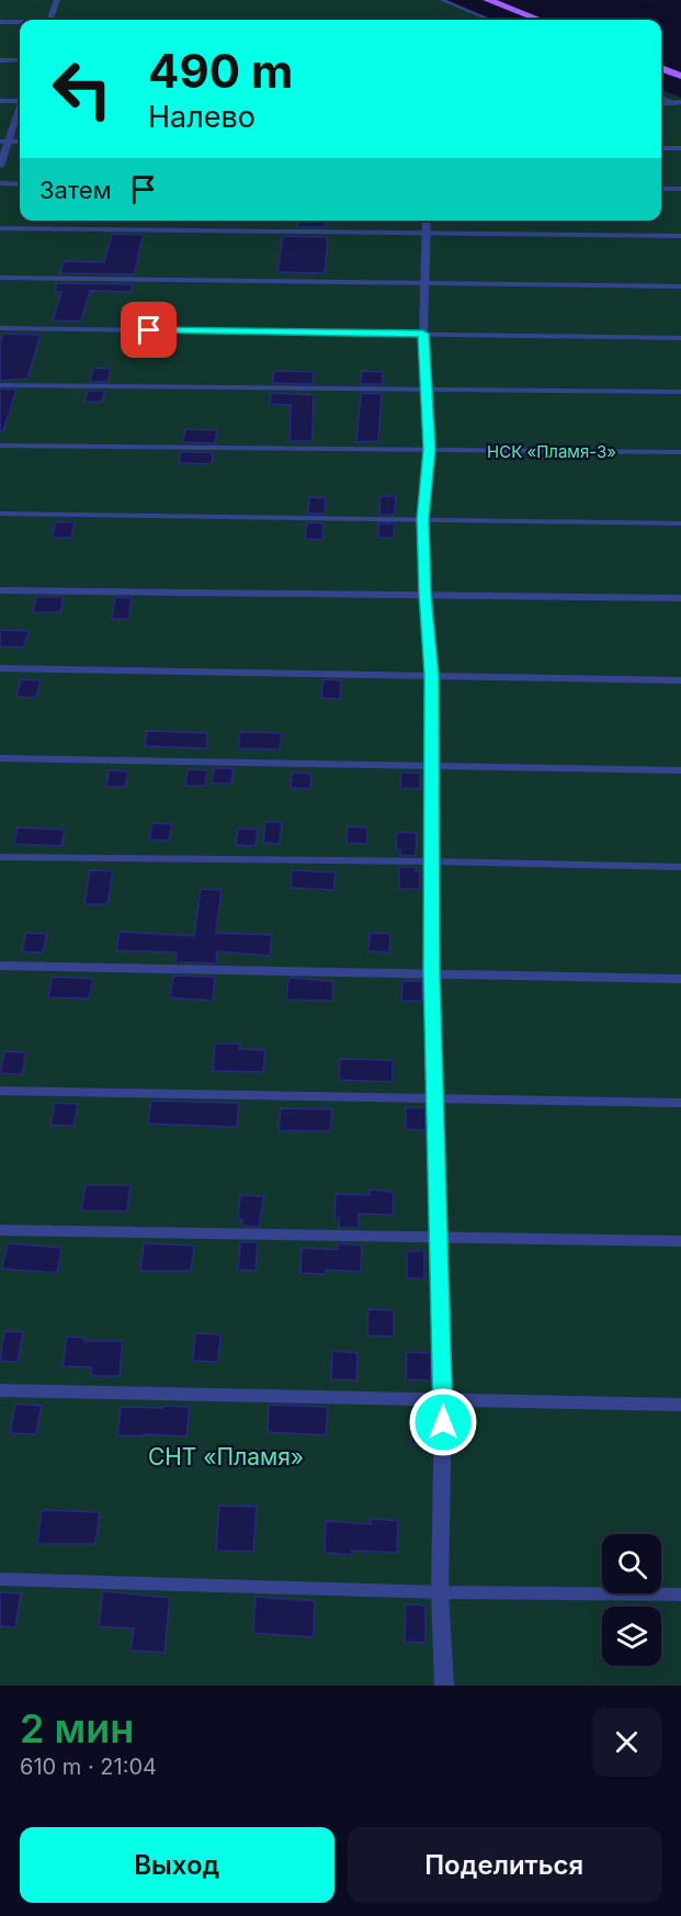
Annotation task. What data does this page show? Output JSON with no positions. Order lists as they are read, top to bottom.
{
  "parks": ["НСК «Пламя-3»", "СНТ «Пламя»"],
  "page": {
    "turn": ["490 m", "Налево"],
    "then": "Затем",
    "heading": ["2 мин", "610 m · 21:04"],
    "buttons": ["Выход", "Поделиться"]
  }
}
